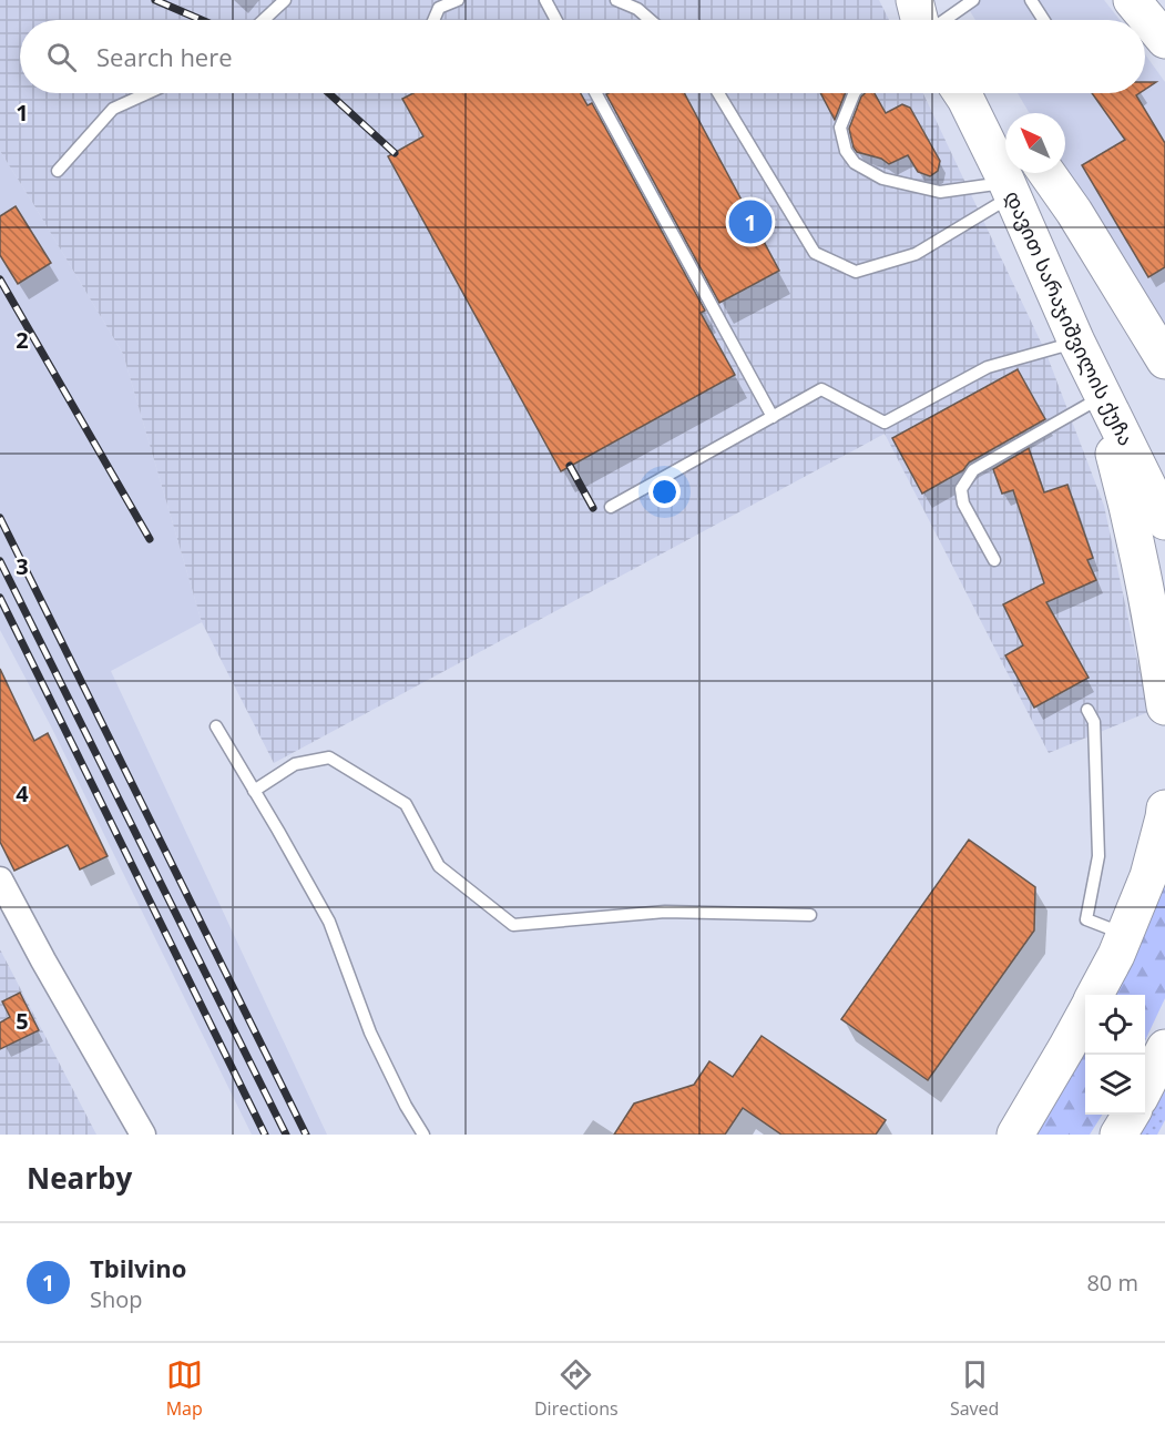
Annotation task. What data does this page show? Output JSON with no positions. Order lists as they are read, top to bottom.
{
  "streets": {
    "main road": ["დავით სარაჯიშვილის ქუჩა"]
  },
  "north": "top left",
  "page": {
    "search": "Search here",
    "pins": "1",
    "heading": "Nearby",
    "list": [
      {
        "mark": "1",
        "name": "Tbilvino",
        "note": "Shop",
        "value": "80 m"
      }
    ],
    "nav": ["Map", "Directions", "Saved"]
  },
  "grid": {
    "rows": [
      "1",
      "2",
      "3",
      "4",
      "5"
    ]
  }
}
